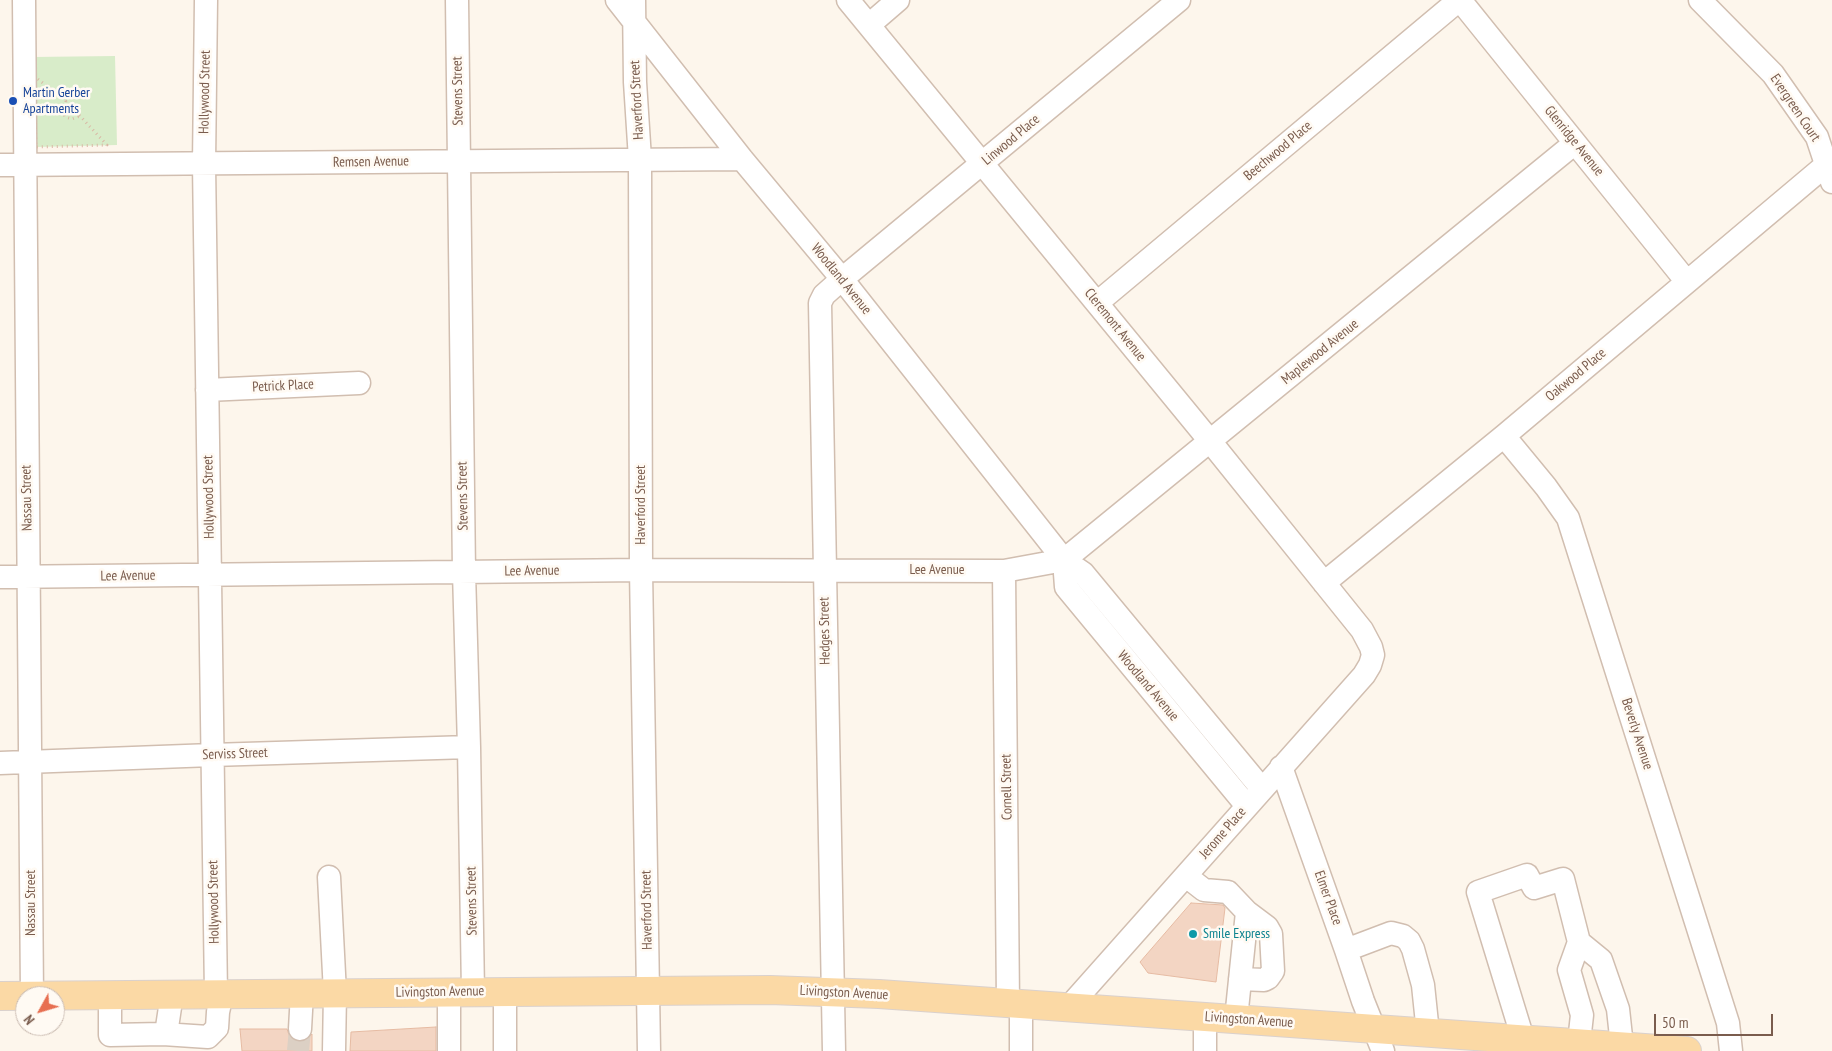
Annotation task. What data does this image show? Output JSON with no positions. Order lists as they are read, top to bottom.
{
  "streets": {
    "main road": ["Livingston Avenue"],
    "street": [
      "Stevens Street",
      "Hollywood Street",
      "Haverford Street",
      "Evergreen Court",
      "Linwood Place",
      "Glenridge Avenue",
      "Beechwood Place",
      "Remsen Avenue",
      "Woodland Avenue",
      "Cleremont Avenue",
      "Maplewood Avenue",
      "Oakwood Place",
      "Petrick Place",
      "Nassau Street",
      "Lee Avenue",
      "Hedges Street",
      "Beverly Avenue",
      "Serviss Street",
      "Cornell Street",
      "Jerome Place",
      "Elmer Place"
    ]
  },
  "crossings": [
    ["Stevens Street", "Remsen Avenue"],
    ["Stevens Street", "Lee Avenue"],
    ["Stevens Street", "Serviss Street"],
    ["Stevens Street", "Livingston Avenue"],
    ["Hollywood Street", "Remsen Avenue"],
    ["Hollywood Street", "Petrick Place"],
    ["Hollywood Street", "Lee Avenue"],
    ["Hollywood Street", "Serviss Street"],
    ["Hollywood Street", "Livingston Avenue"],
    ["Haverford Street", "Remsen Avenue"],
    ["Haverford Street", "Woodland Avenue"],
    ["Haverford Street", "Lee Avenue"],
    ["Haverford Street", "Livingston Avenue"],
    ["Evergreen Court", "Oakwood Place"],
    ["Linwood Place", "Woodland Avenue"],
    ["Linwood Place", "Cleremont Avenue"],
    ["Linwood Place", "Hedges Street"],
    ["Glenridge Avenue", "Beechwood Place"],
    ["Glenridge Avenue", "Maplewood Avenue"],
    ["Glenridge Avenue", "Oakwood Place"],
    ["Beechwood Place", "Cleremont Avenue"],
    ["Remsen Avenue", "Woodland Avenue"],
    ["Remsen Avenue", "Nassau Street"],
    ["Woodland Avenue", "Maplewood Avenue"],
    ["Woodland Avenue", "Lee Avenue"],
    ["Woodland Avenue", "Hedges Street"],
    ["Woodland Avenue", "Jerome Place"],
    ["Cleremont Avenue", "Maplewood Avenue"],
    ["Cleremont Avenue", "Oakwood Place"],
    ["Cleremont Avenue", "Jerome Place"],
    ["Maplewood Avenue", "Lee Avenue"],
    ["Oakwood Place", "Beverly Avenue"],
    ["Nassau Street", "Lee Avenue"],
    ["Nassau Street", "Serviss Street"],
    ["Lee Avenue", "Hedges Street"],
    ["Lee Avenue", "Cornell Street"],
    ["Hedges Street", "Livingston Avenue"],
    ["Cornell Street", "Livingston Avenue"],
    ["Jerome Place", "Elmer Place"],
    ["Jerome Place", "Livingston Avenue"],
    ["Elmer Place", "Livingston Avenue"]
  ],
  "places": ["Martin Gerber Apartments", "Smile Express"],
  "scale_bar": "50 m",
  "north": "bottom left"
}
